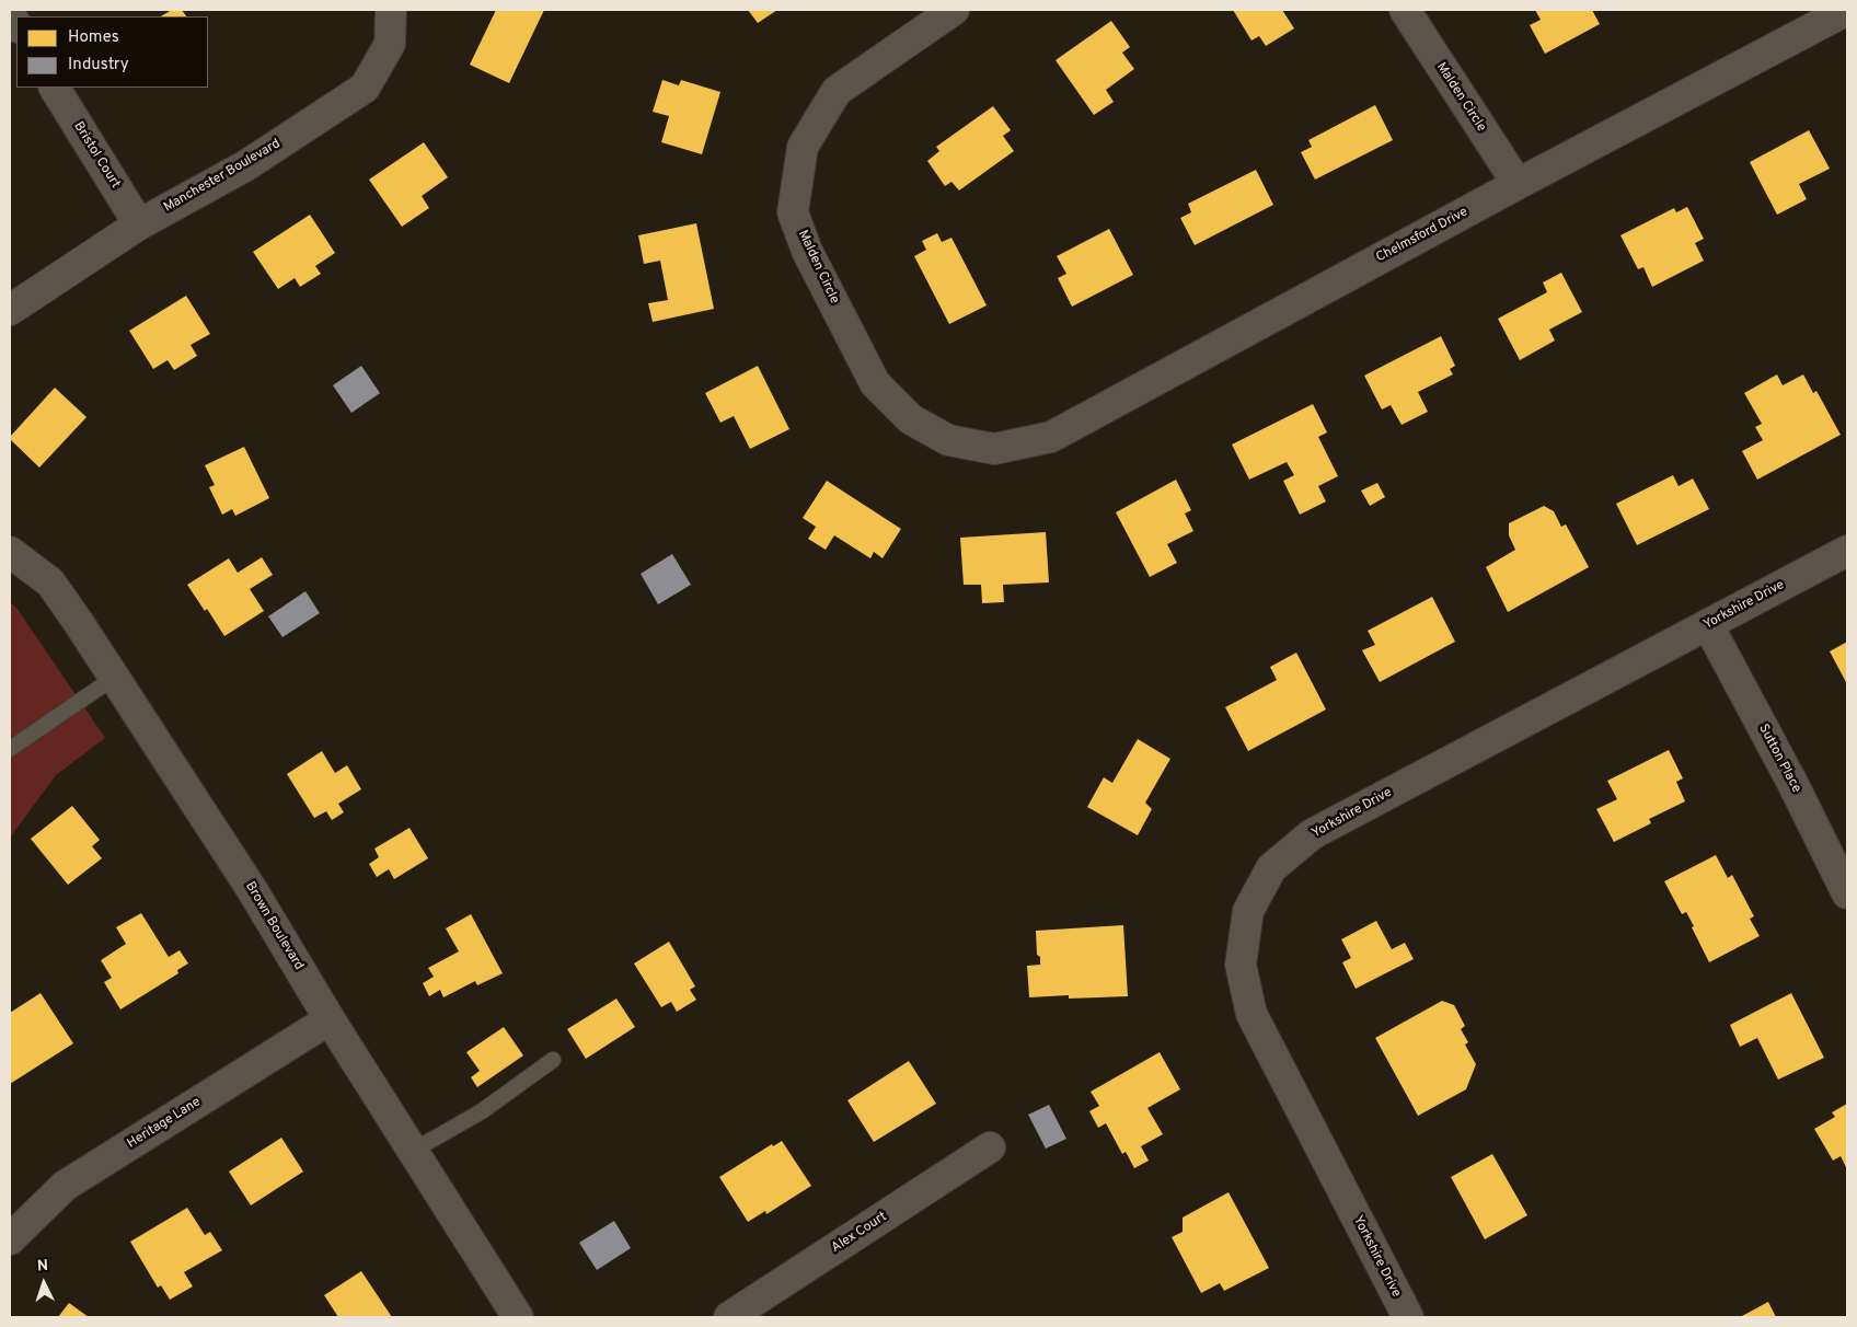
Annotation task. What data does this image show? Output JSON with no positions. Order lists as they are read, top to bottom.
{
  "streets": {
    "street": [
      "Malden Circle",
      "Bristol Court",
      "Manchester Boulevard",
      "Chelmsford Drive",
      "Yorkshire Drive",
      "Sutton Place",
      "Brown Boulevard",
      "Heritage Lane",
      "Alex Court"
    ]
  },
  "crossings": [
    ["Malden Circle", "Chelmsford Drive"],
    ["Bristol Court", "Manchester Boulevard"],
    ["Yorkshire Drive", "Sutton Place"],
    ["Brown Boulevard", "Heritage Lane"]
  ],
  "legend": ["Homes", "Industry"],
  "north": "top"
}
